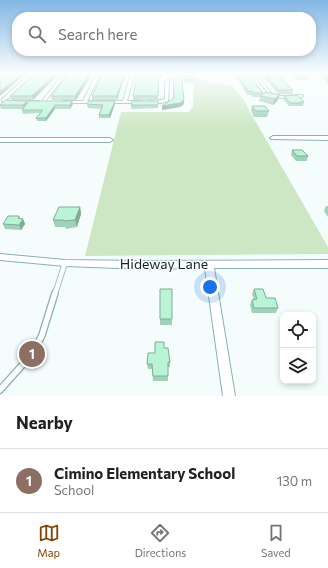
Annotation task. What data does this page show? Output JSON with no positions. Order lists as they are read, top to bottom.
{
  "streets": {
    "street": ["Hideway Lane"]
  },
  "page": {
    "search": "Search here",
    "pins": "1",
    "heading": "Nearby",
    "list": [
      {
        "mark": "1",
        "name": "Cimino Elementary School",
        "note": "School",
        "value": "130 m"
      }
    ],
    "nav": ["Map", "Directions", "Saved"]
  }
}
